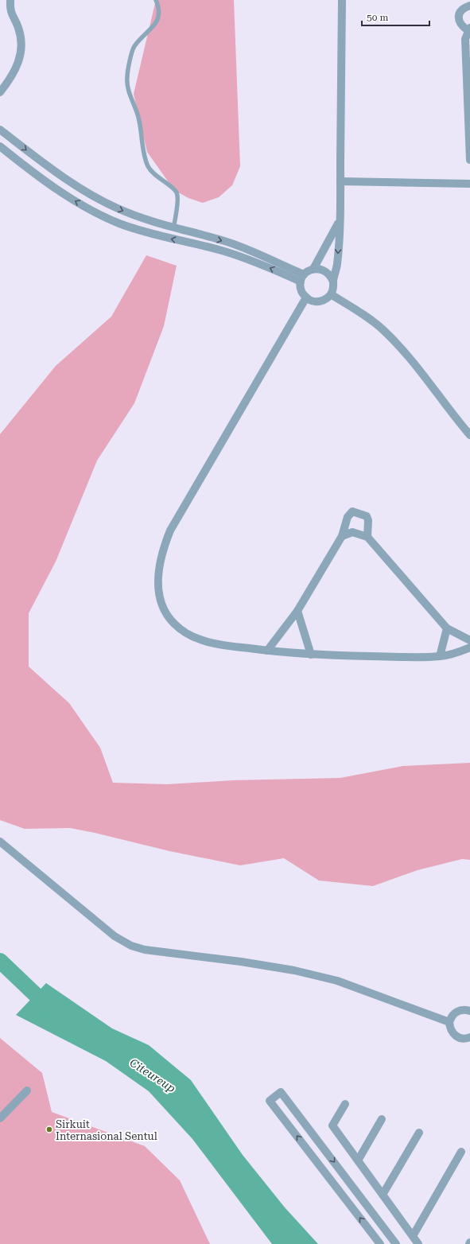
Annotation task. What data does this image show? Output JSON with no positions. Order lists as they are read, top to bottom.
{
  "water": ["Citeureup"],
  "places": ["Sirkuit Internasional Sentul"],
  "scale_bar": "50 m"
}
